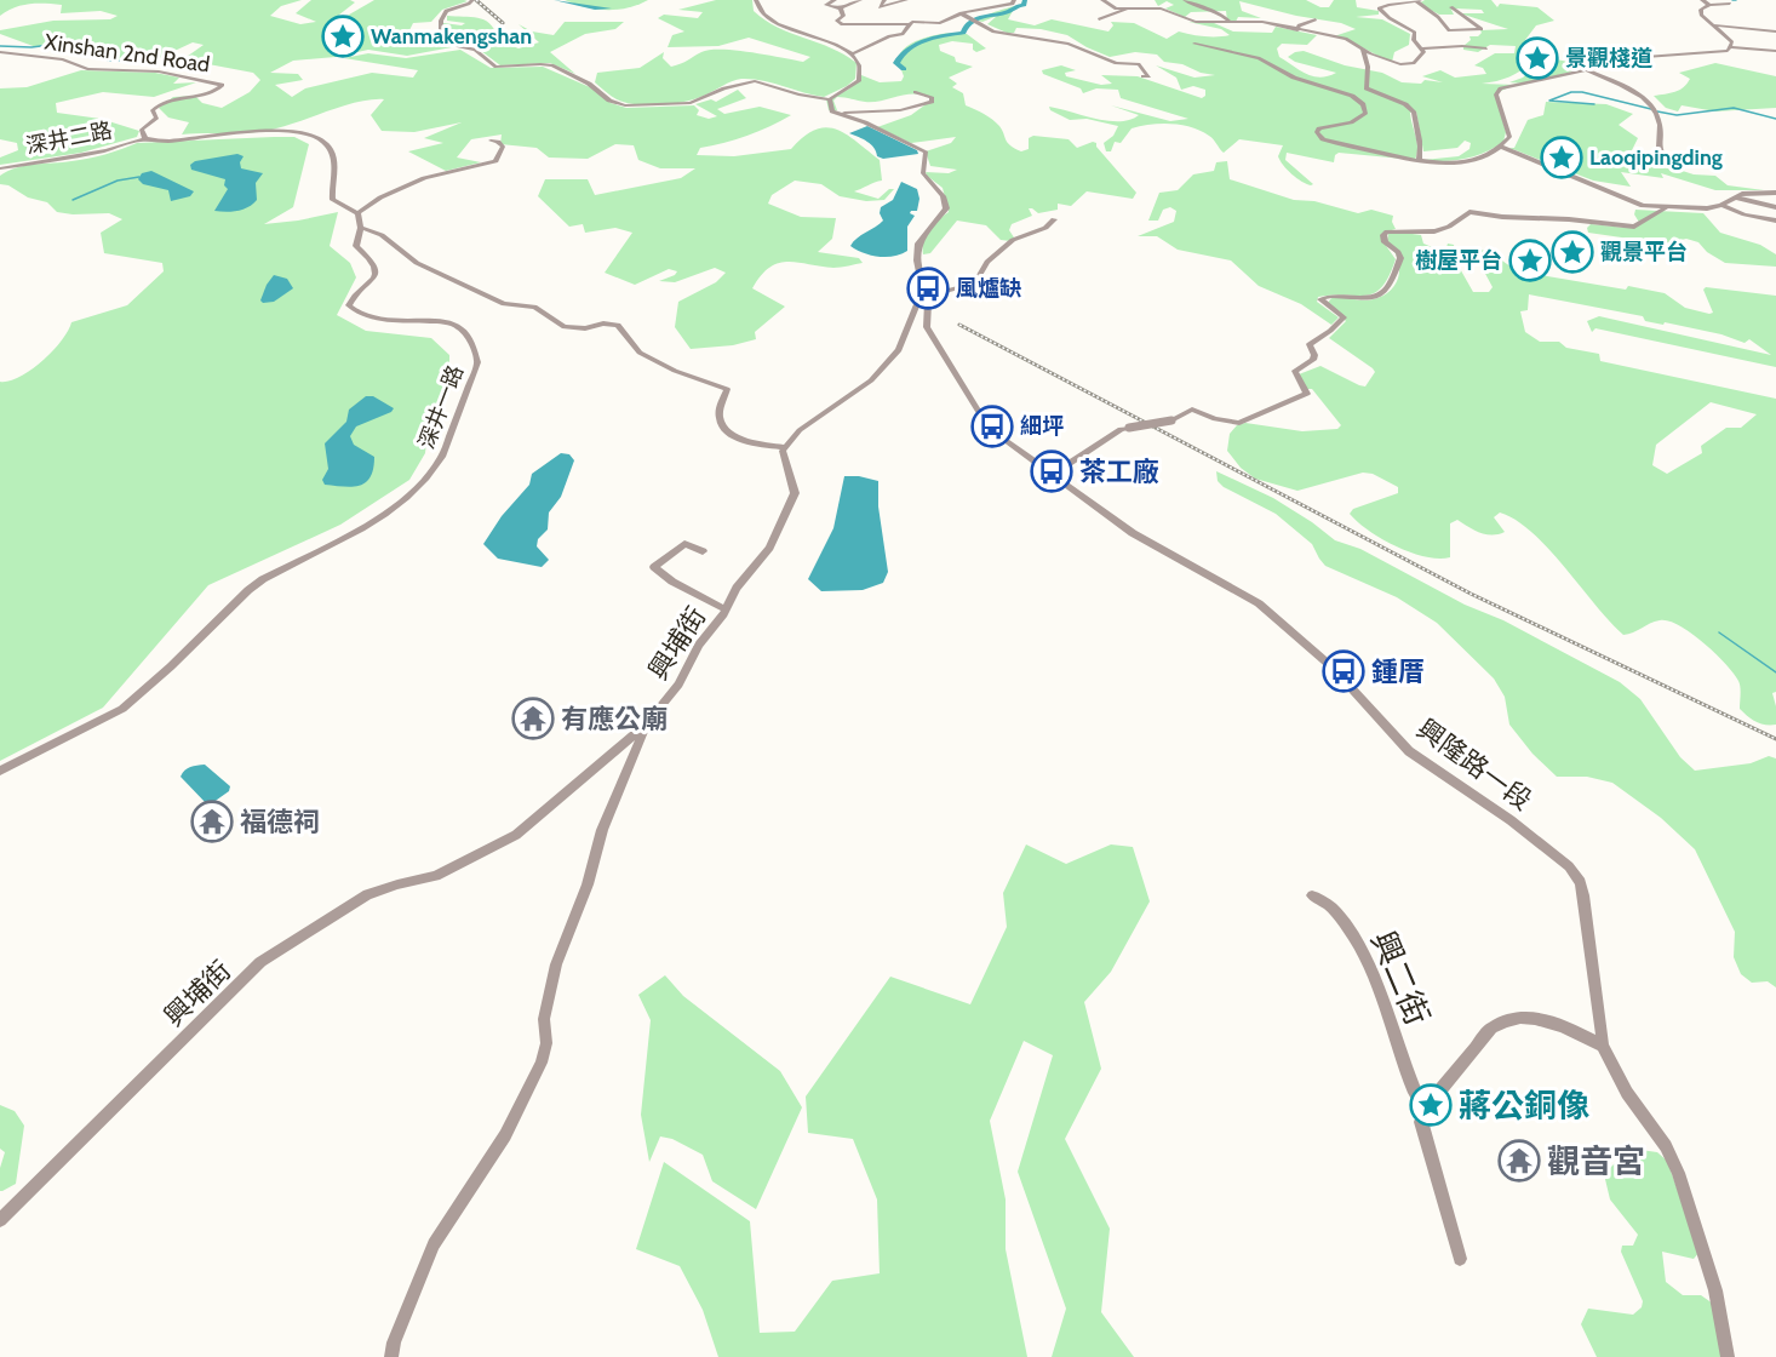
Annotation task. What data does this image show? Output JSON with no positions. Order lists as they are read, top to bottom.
{
  "streets": {
    "street": [
      "Xinshan 2nd Road",
      "深井二路",
      "深井一路",
      "興埔街",
      "興隆路一段",
      "興二街"
    ]
  },
  "crossings": [
    ["Xinshan 2nd Road", "深井二路"]
  ],
  "places": {
    "place": [
      "Wanmakengshan",
      "景觀棧道",
      "Laoqipingding",
      "觀景平台",
      "樹屋平台",
      "蔣公銅像"
    ],
    "bus stop": [
      "風爐缺",
      "細坪",
      "茶工廠",
      "鍾厝"
    ],
    "temple": ["有應公廟", "福德祠", "觀音宮"]
  }
}
